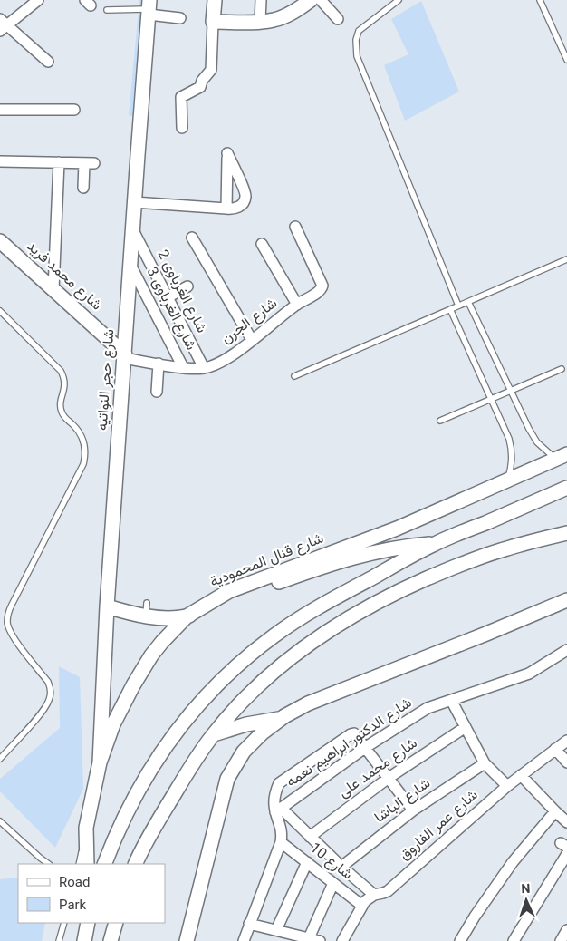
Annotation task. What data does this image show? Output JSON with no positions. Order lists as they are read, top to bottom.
{
  "streets": {
    "main road": ["شارع محمد فريد", "شارع حجر النواتيه", "شارع قنال المحمودية"],
    "street": [
      "شارع الغرباوى 2",
      "شارع الغرباوى 3",
      "شارع الجرن",
      "شارع الدكتور ابراهيم نعمه",
      "شارع محمد على",
      "شارع الباشا",
      "شارع عمر الفاروق",
      "شارع 10"
    ]
  },
  "crossings": [
    ["شارع محمد فريد", "شارع الجرن"],
    ["شارع محمد فريد", "شارع حجر النواتيه"],
    ["شارع الغرباوى 2", "شارع الجرن"],
    ["شارع الغرباوى 2", "شارع حجر النواتيه"],
    ["شارع الغرباوى 3", "شارع الجرن"],
    ["شارع الغرباوى 3", "شارع حجر النواتيه"],
    ["شارع الجرن", "شارع حجر النواتيه"],
    ["شارع حجر النواتيه", "شارع قنال المحمودية"],
    ["شارع عمر الفاروق", "شارع 10"]
  ],
  "legend": ["Road", "Park"],
  "north": "top"
}
